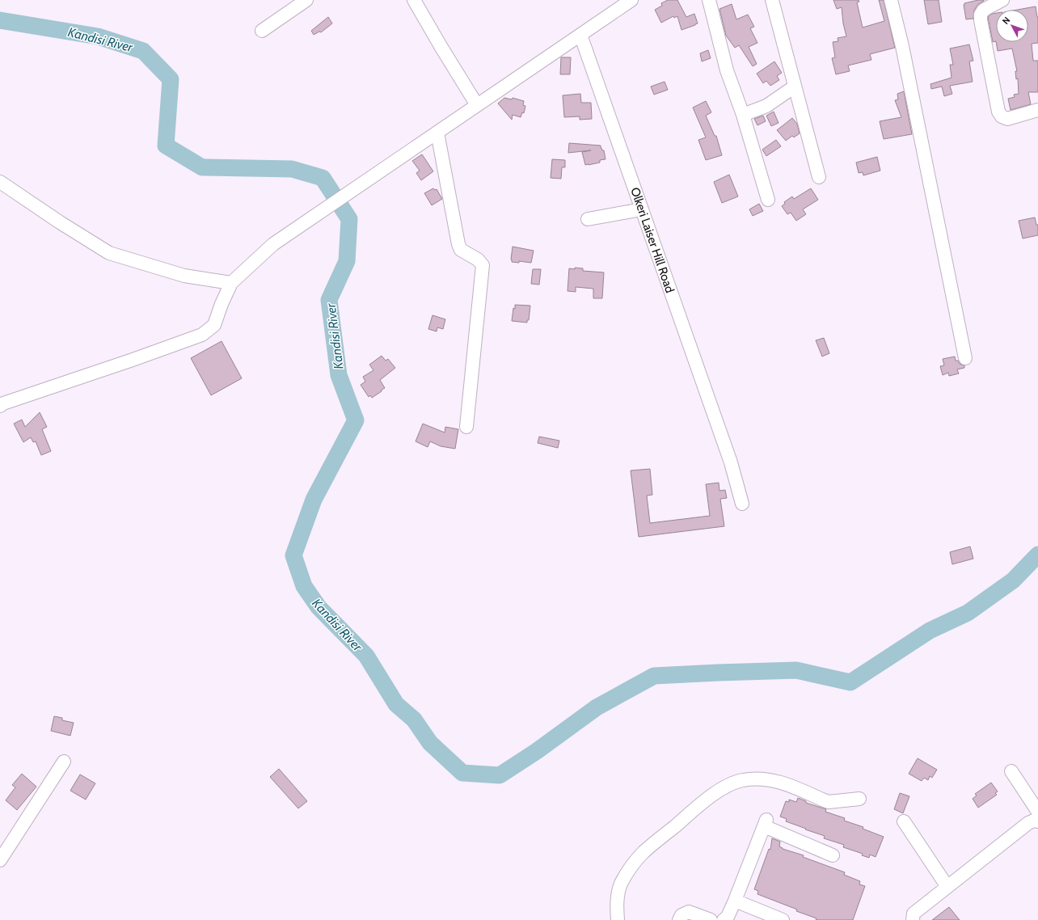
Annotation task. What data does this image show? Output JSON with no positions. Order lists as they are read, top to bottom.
{
  "streets": {
    "street": ["Olkeri Laiser Hill Road"]
  },
  "water": ["Kandisi River"],
  "north": "top left"
}
